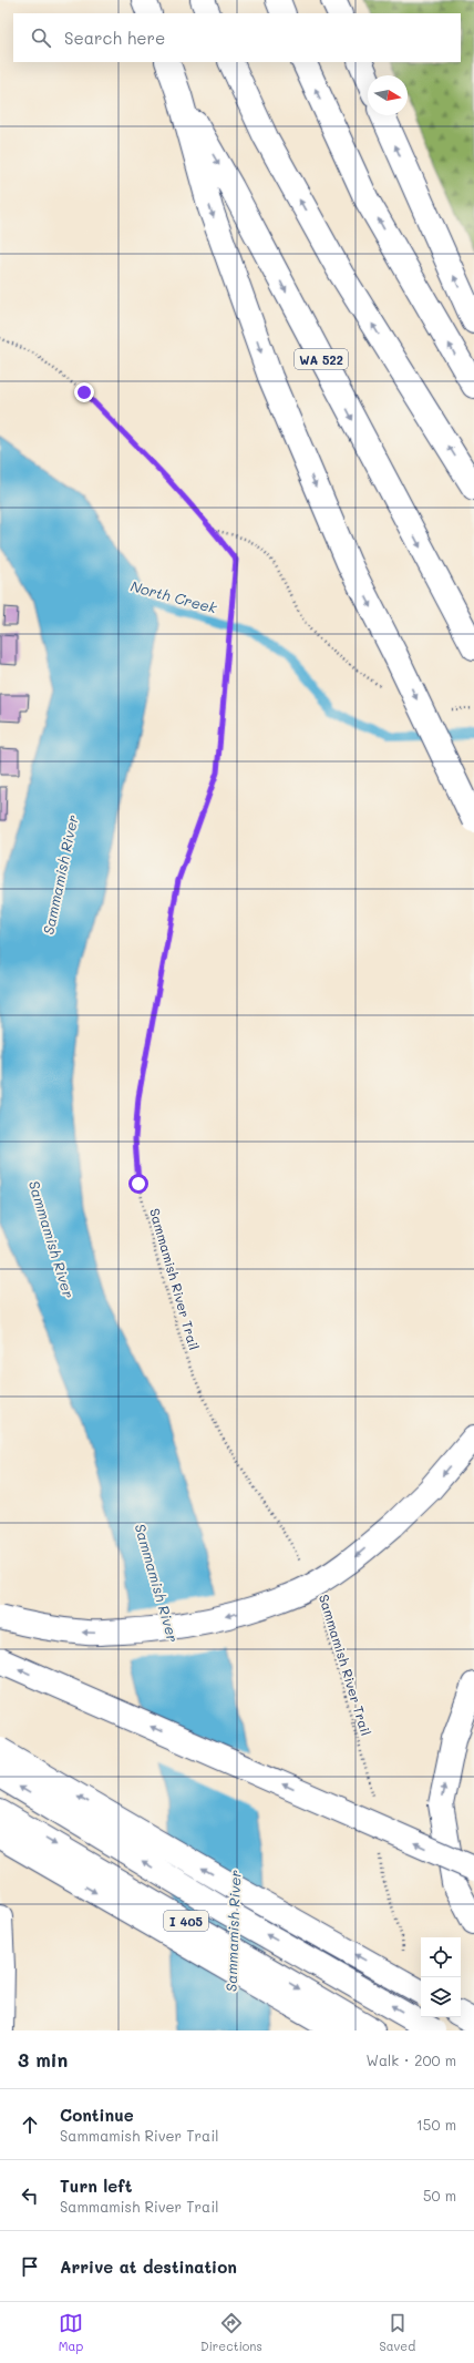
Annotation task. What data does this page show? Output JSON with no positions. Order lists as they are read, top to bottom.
{
  "streets": {
    "main road": ["WA 522", "I 405"],
    "path": ["Sammamish River Trail"]
  },
  "water": ["North Creek", "Sammamish River"],
  "north": "right",
  "page": {
    "search": "Search here",
    "heading": ["3 min", "Walk · 200 m"],
    "list": [
      ["Continue", "Sammamish River Trail", "150 m"],
      ["Turn left", "Sammamish River Trail", "50 m"],
      "Arrive at destination"
    ],
    "nav": ["Map", "Directions", "Saved"]
  }
}
